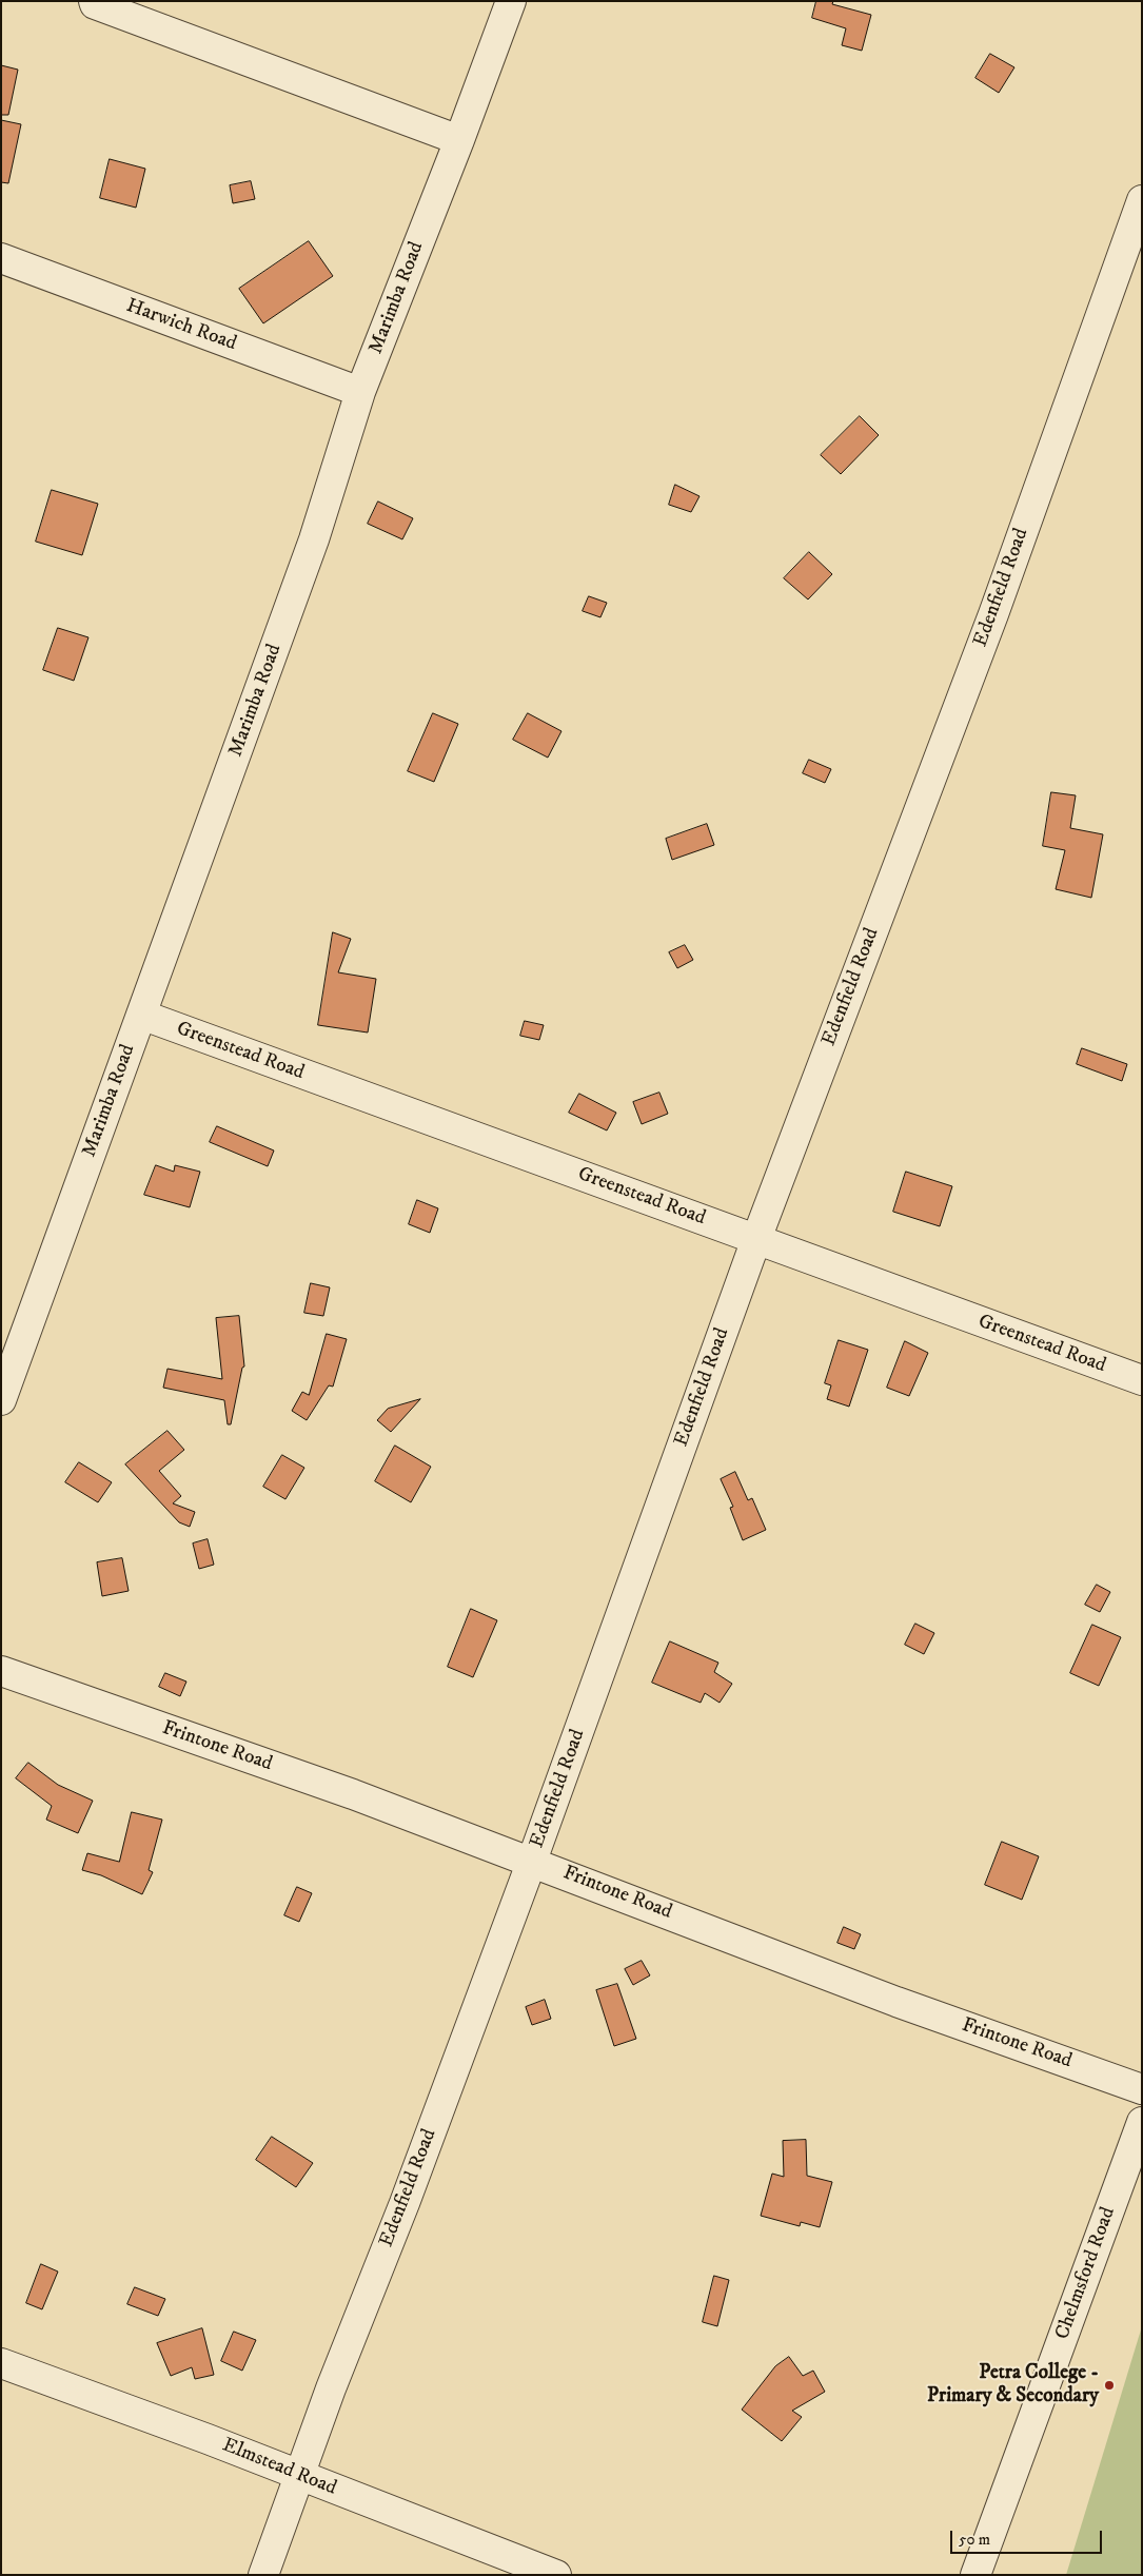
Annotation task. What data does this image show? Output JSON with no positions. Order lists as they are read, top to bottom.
{
  "streets": {
    "street": [
      "Marimba Road",
      "Harwich Road",
      "Edenfield Road",
      "Greenstead Road",
      "Frintone Road",
      "Chelmsford Road",
      "Elmstead Road"
    ]
  },
  "crossings": [
    ["Marimba Road", "Harwich Road"],
    ["Marimba Road", "Greenstead Road"],
    ["Edenfield Road", "Greenstead Road"],
    ["Edenfield Road", "Frintone Road"],
    ["Edenfield Road", "Elmstead Road"]
  ],
  "places": ["Petra College - Primary & Secondary"],
  "scale_bar": "50 m"
}
